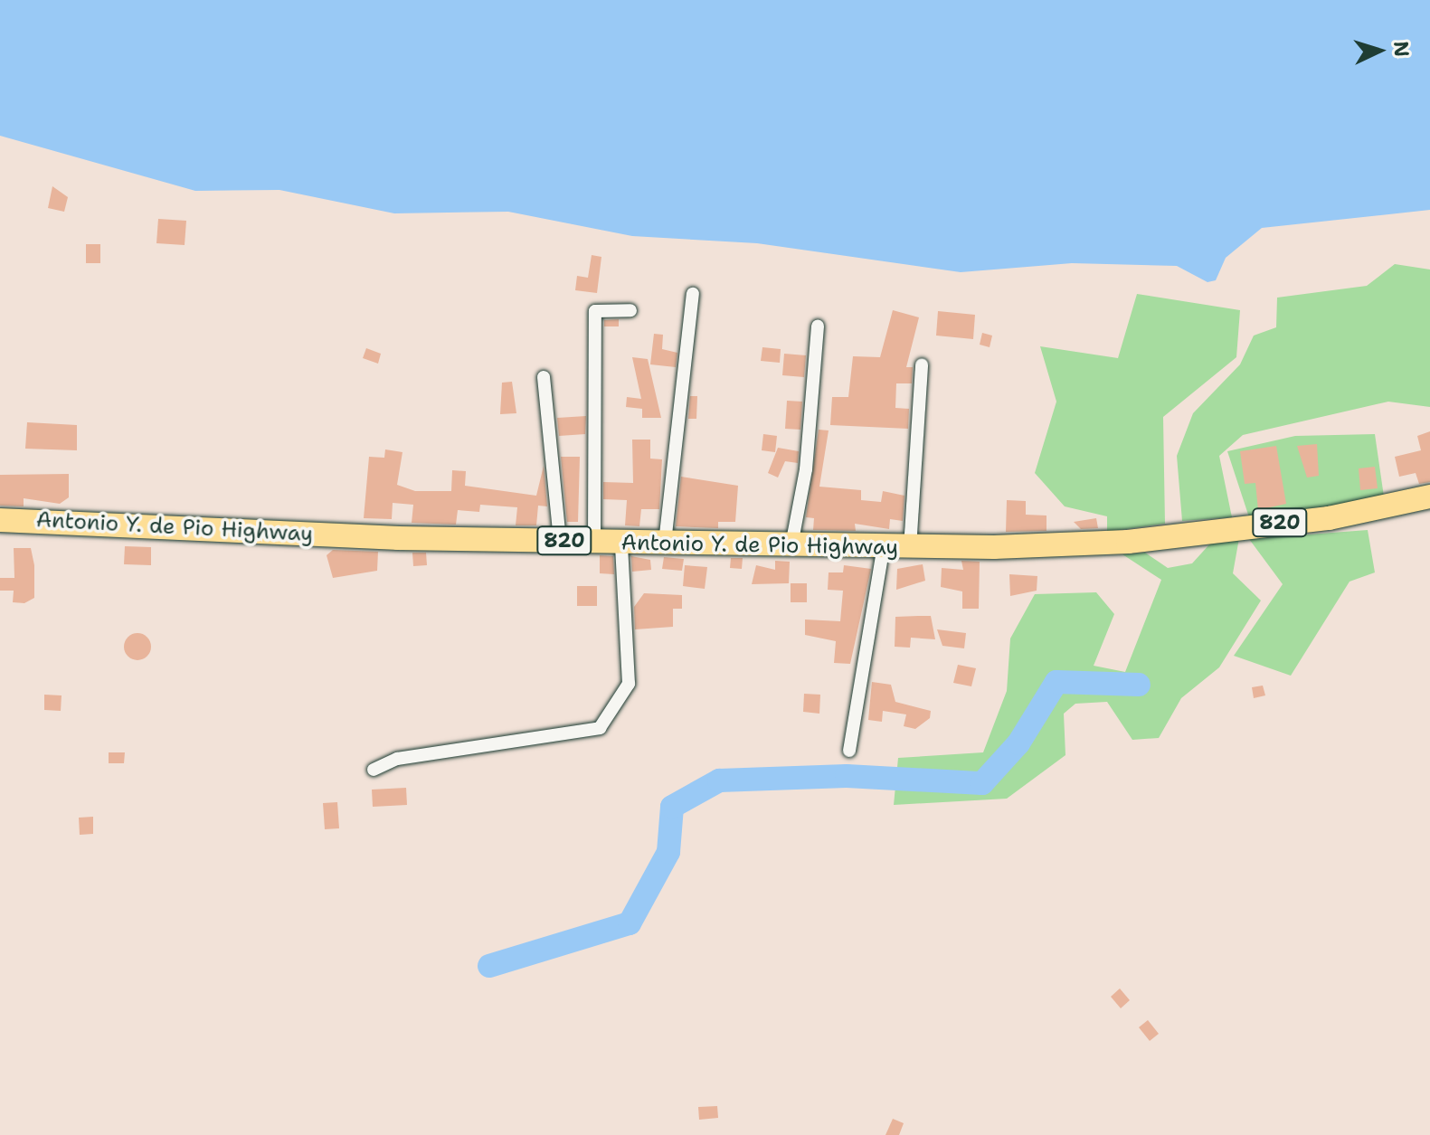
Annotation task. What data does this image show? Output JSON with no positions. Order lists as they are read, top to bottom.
{
  "streets": {
    "highway": ["820", "Antonio Y. de Pio Highway"]
  },
  "north": "right"
}
